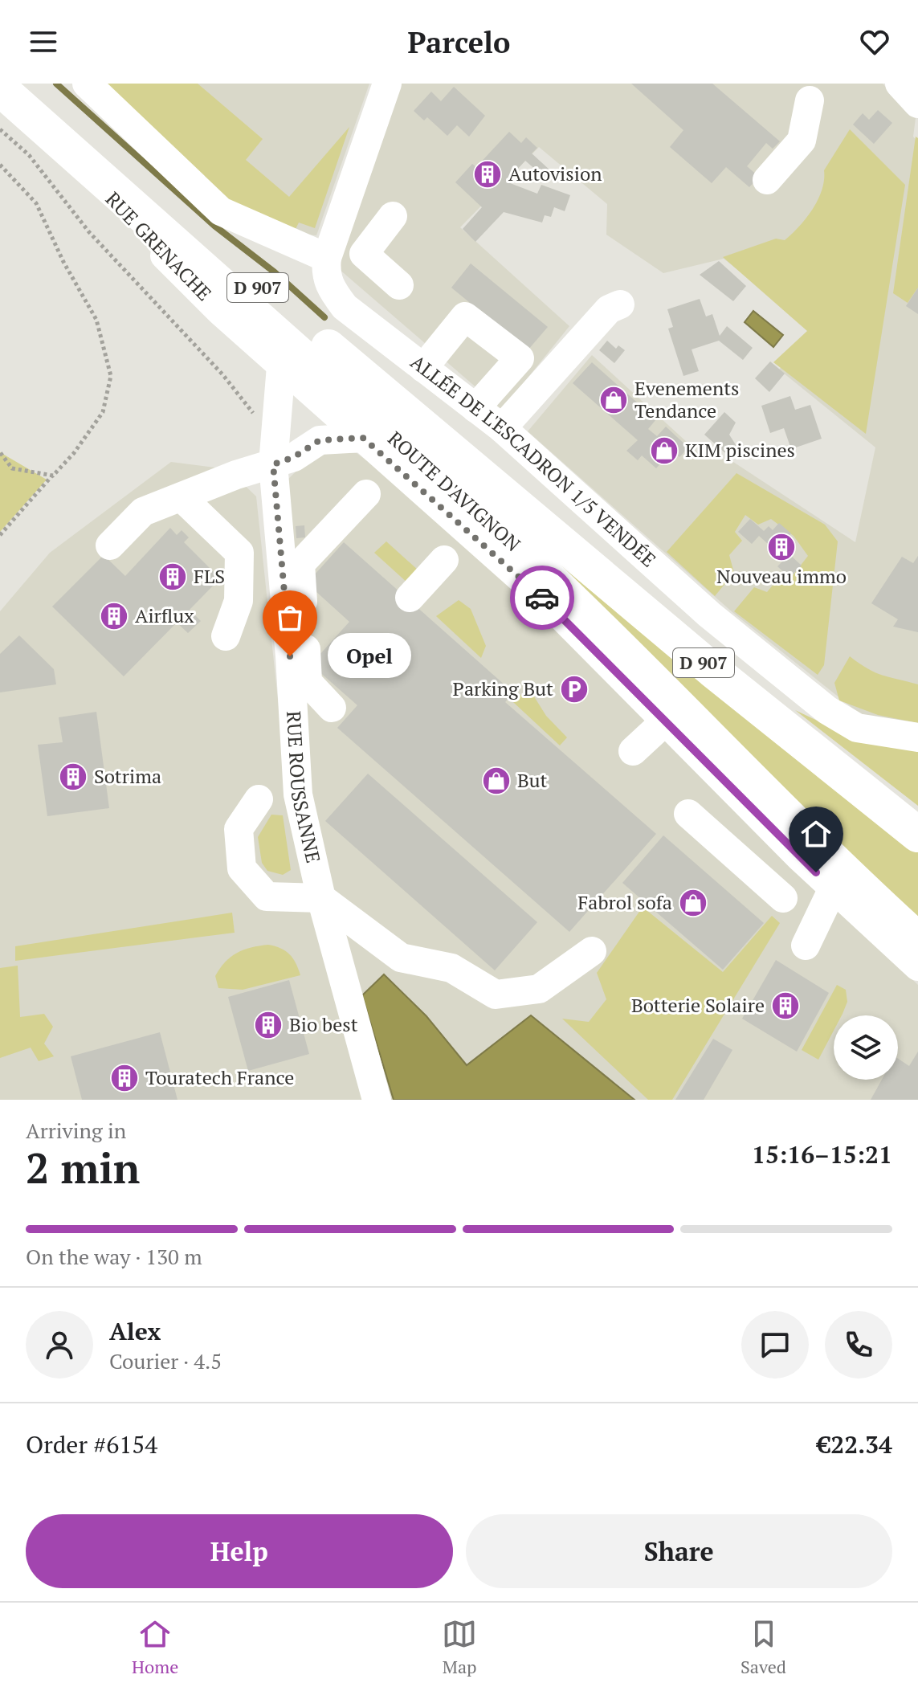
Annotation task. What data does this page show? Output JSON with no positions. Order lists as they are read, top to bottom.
{
  "streets": {
    "main road": ["D 907", "ROUTE D'AVIGNON"],
    "street": ["RUE GRENACHE", "ALLÉE DE L'ESCADRON 1/5 VENDÉE", "RUE ROUSSANNE"]
  },
  "crossings": [
    ["RUE GRENACHE", "ROUTE D'AVIGNON"],
    ["RUE GRENACHE", "RUE ROUSSANNE"]
  ],
  "places": {
    "building": [
      "Autovision",
      "Nouveau immo",
      "FLS",
      "Airflux",
      "Sotrima",
      "Botterie Solaire",
      "Bio best",
      "Touratech France"
    ],
    "shop": [
      "Evenements Tendance",
      "KIM piscines",
      "But",
      "Fabrol sofa"
    ],
    "other": ["Opel"],
    "parking": ["Parking But"]
  },
  "page": {
    "header": "Parcelo",
    "bubble": "Opel",
    "heading": ["2 min", "Arriving in", "15:16–15:21"],
    "panel": [
      "Alex",
      "Courier · 4.5",
      "Order #6154",
      "€22.34"
    ],
    "bar": "On the way · 130 m",
    "buttons": ["Help", "Share"],
    "tabs": ["Home", "Map", "Saved"]
  }
}
